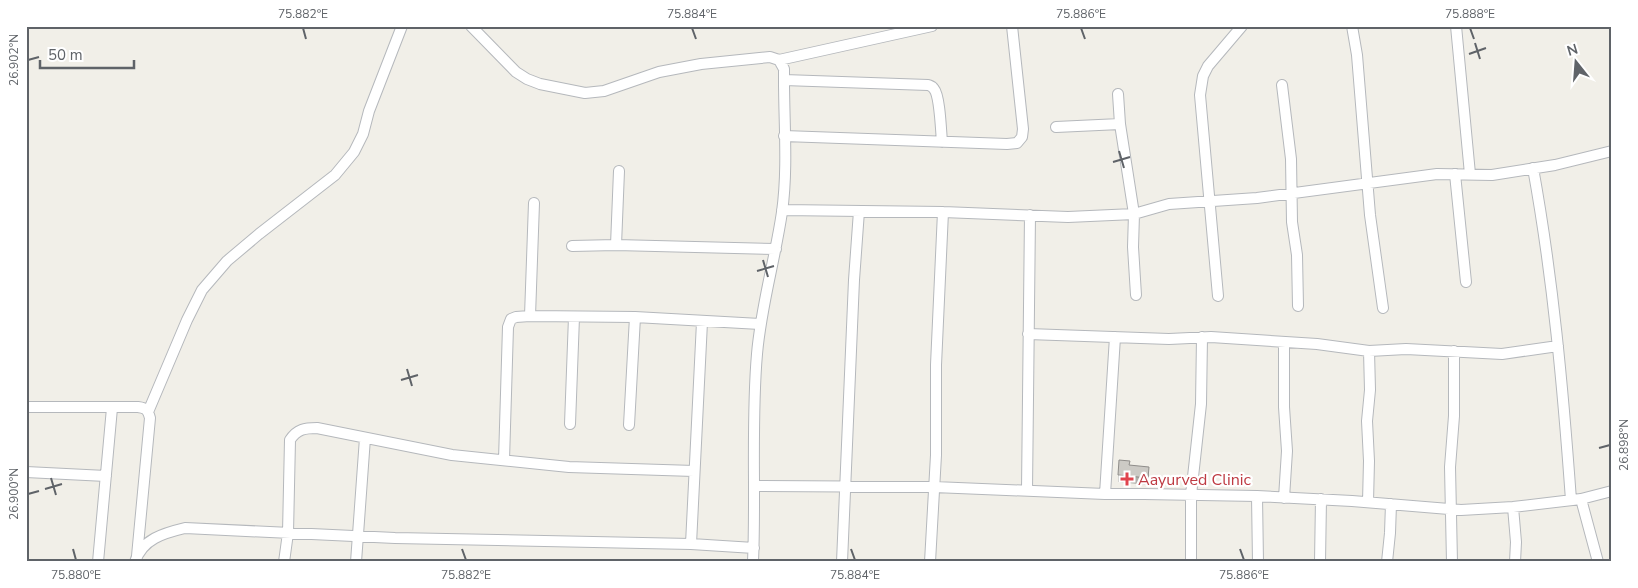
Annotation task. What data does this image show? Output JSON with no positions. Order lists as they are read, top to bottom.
{
  "places": {
    "health": ["Aayurved Clinic"]
  },
  "scale_bar": "50 m",
  "north": "top",
  "coordinates": [
    "75.882°E",
    "75.884°E",
    "75.886°E",
    "75.888°E",
    "26.902°N",
    "26.898°N",
    "26.900°N",
    "75.880°E"
  ]
}
